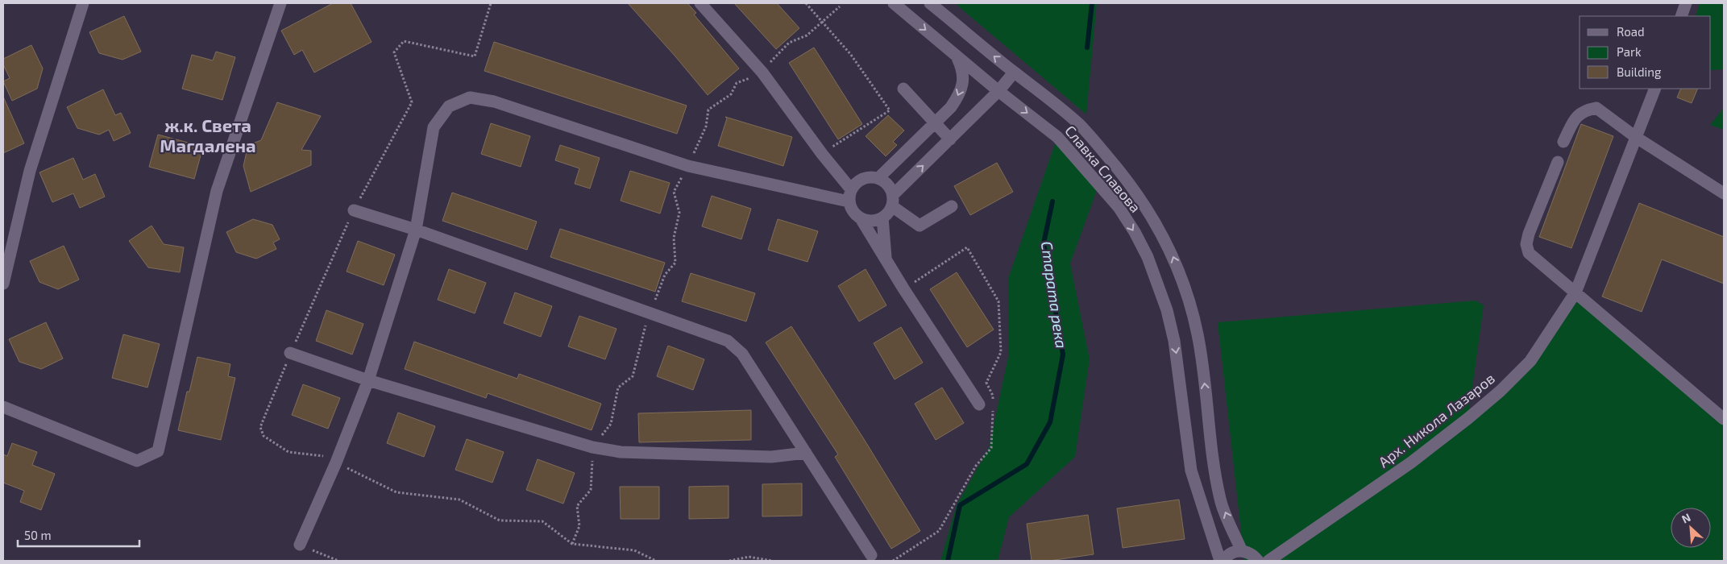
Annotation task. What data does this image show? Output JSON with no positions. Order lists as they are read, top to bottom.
{
  "streets": {
    "street": ["Славка Славова", "Арх. Никола Лазаров"]
  },
  "districts": ["ж.к. Света Магдалена"],
  "water": ["Старата река"],
  "legend": ["Road", "Park", "Building"],
  "scale_bar": "50 m",
  "north": "top left"
}
